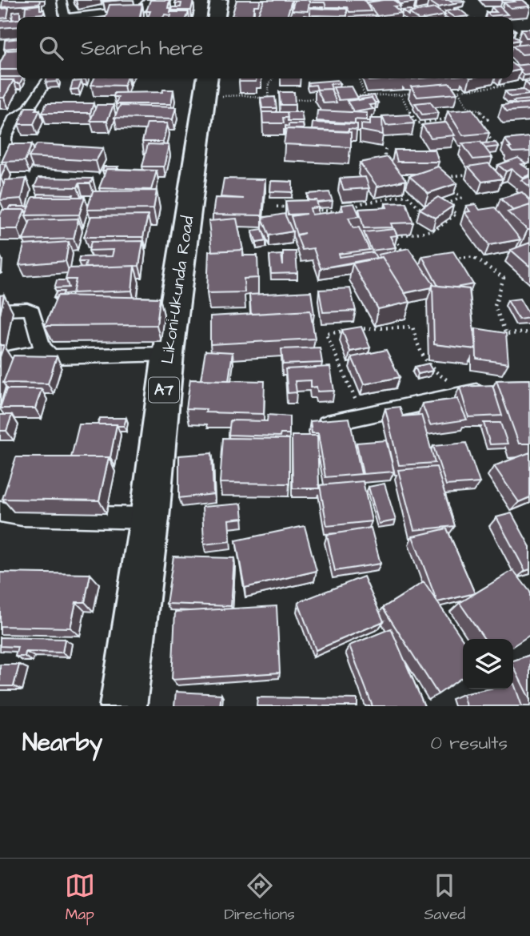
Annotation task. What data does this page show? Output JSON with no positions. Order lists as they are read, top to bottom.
{
  "streets": {
    "highway": ["Likoni-Ukunda Road", "A7"]
  },
  "page": {
    "search": "Search here",
    "heading": ["Nearby", "0 results"],
    "nav": ["Map", "Directions", "Saved"]
  }
}
